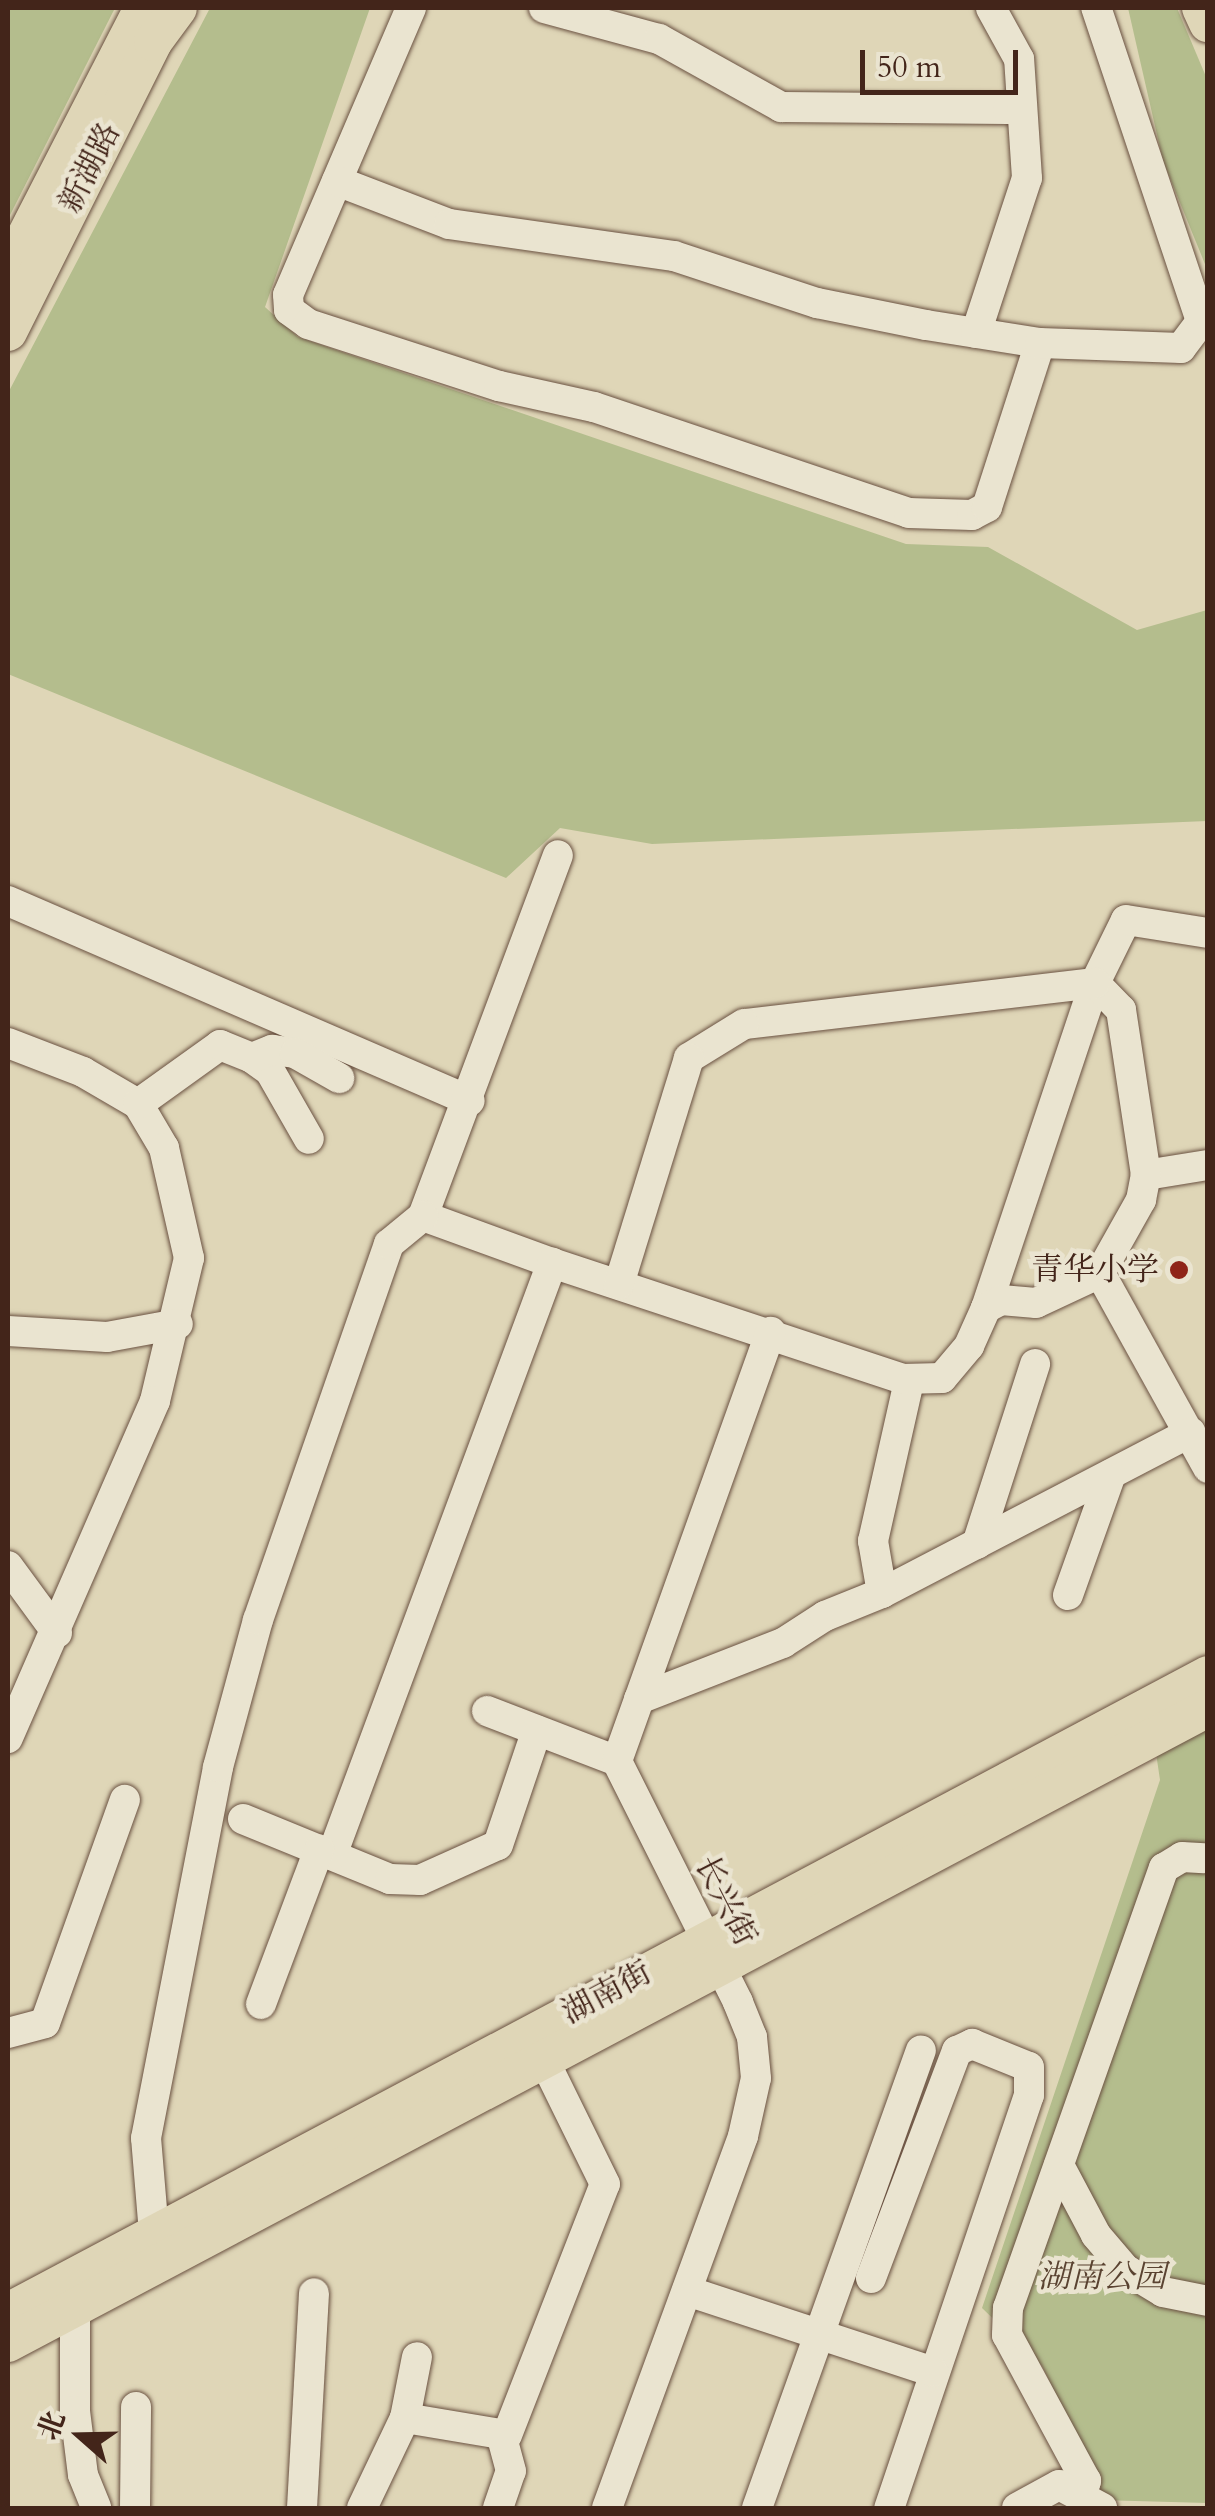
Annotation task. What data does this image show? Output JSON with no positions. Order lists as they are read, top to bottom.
{
  "streets": {
    "main road": ["新湖路", "湖南街"],
    "street": ["长兴街"]
  },
  "crossings": [
    ["长兴街", "湖南街"]
  ],
  "parks": ["湖南公园"],
  "places": ["青华小学"],
  "scale_bar": "50 m",
  "north": "left"
}
